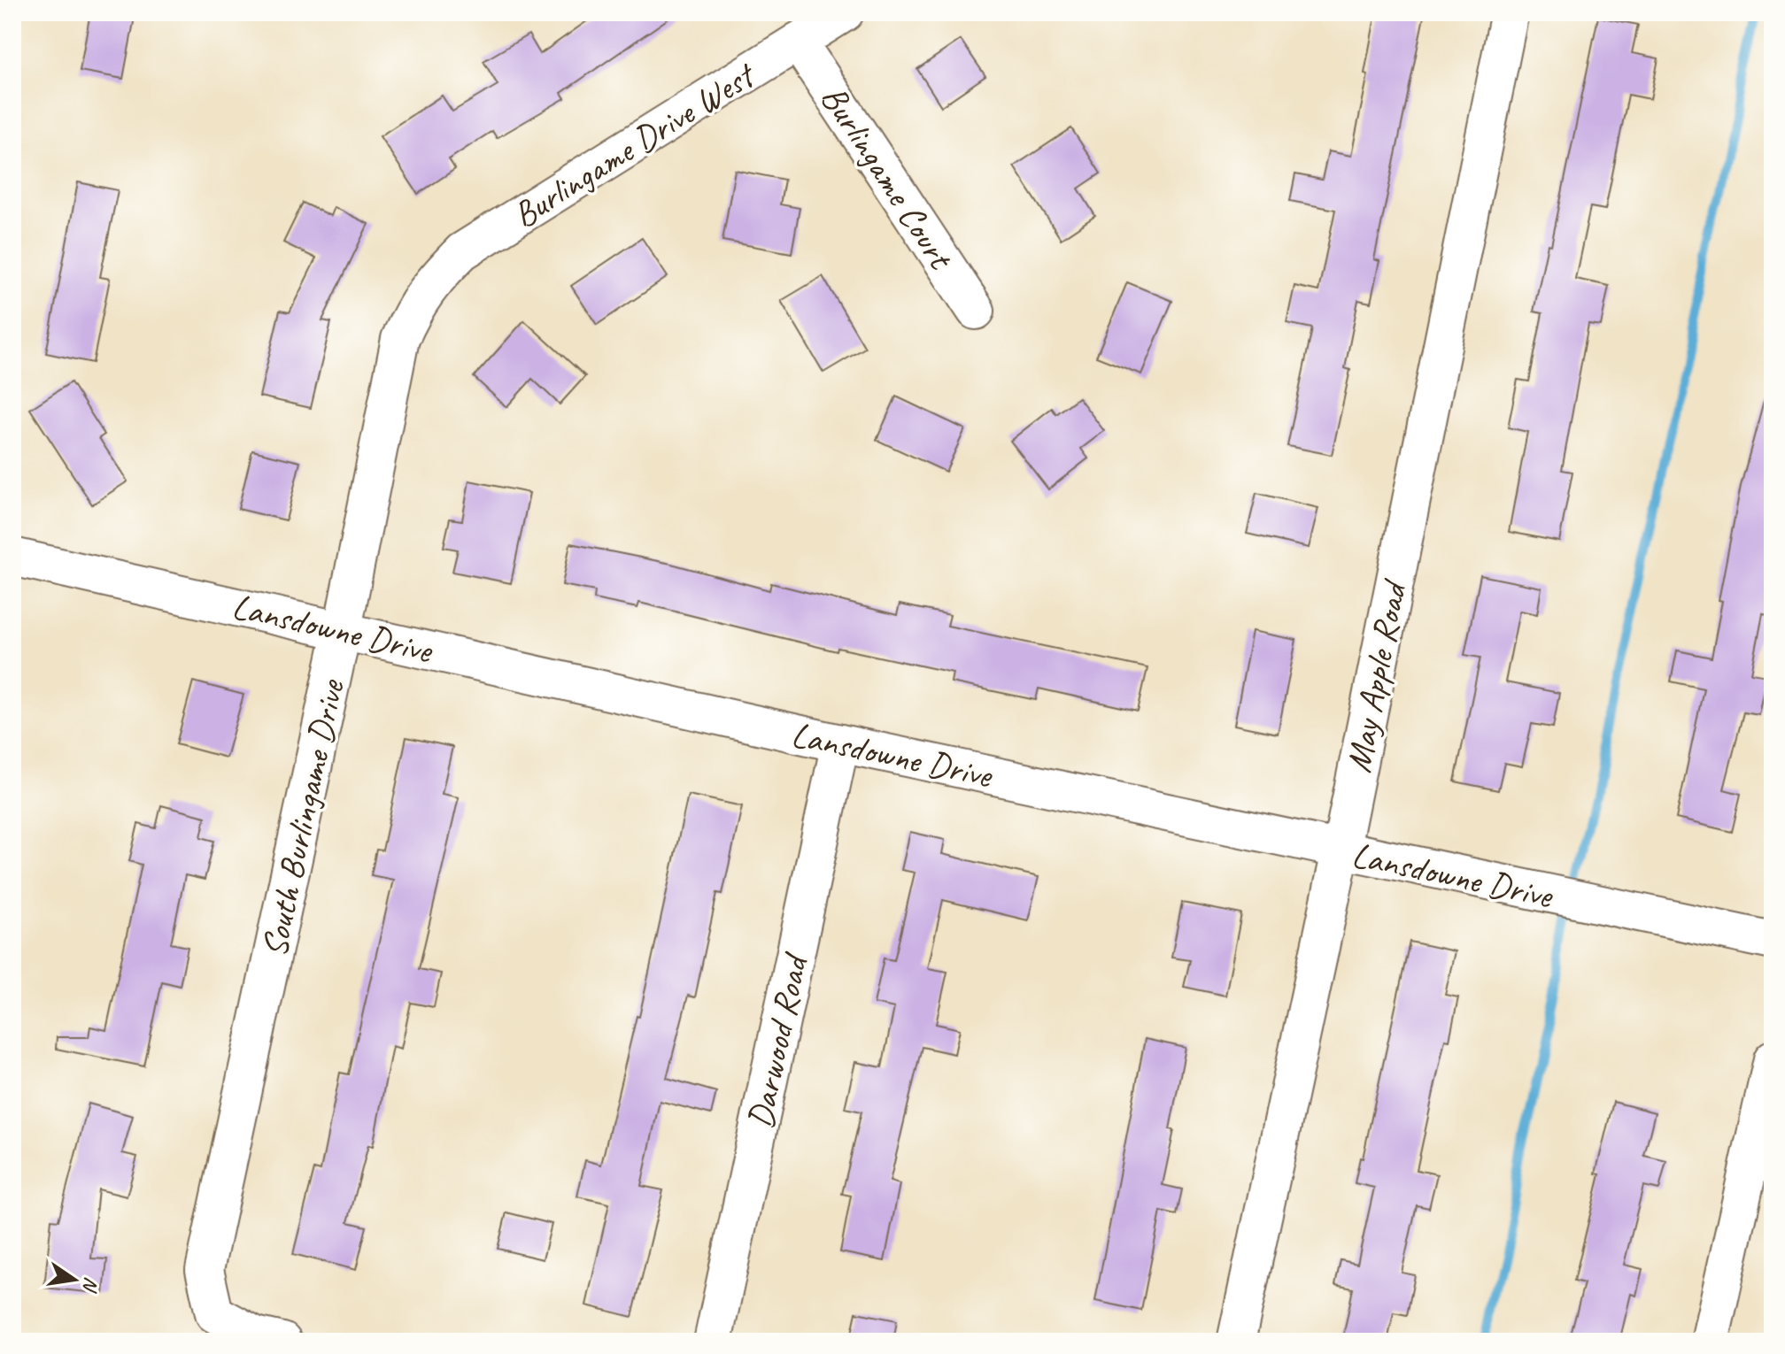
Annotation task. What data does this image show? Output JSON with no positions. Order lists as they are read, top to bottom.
{
  "streets": {
    "street": [
      "Burlingame Drive West",
      "Burlingame Court",
      "Lansdowne Drive",
      "May Apple Road",
      "South Burlingame Drive",
      "Darwood Road"
    ]
  },
  "crossings": [
    ["Burlingame Drive West", "Burlingame Court"],
    ["Burlingame Drive West", "South Burlingame Drive"],
    ["Lansdowne Drive", "May Apple Road"],
    ["Lansdowne Drive", "South Burlingame Drive"],
    ["Lansdowne Drive", "Darwood Road"]
  ],
  "north": "right"
}
